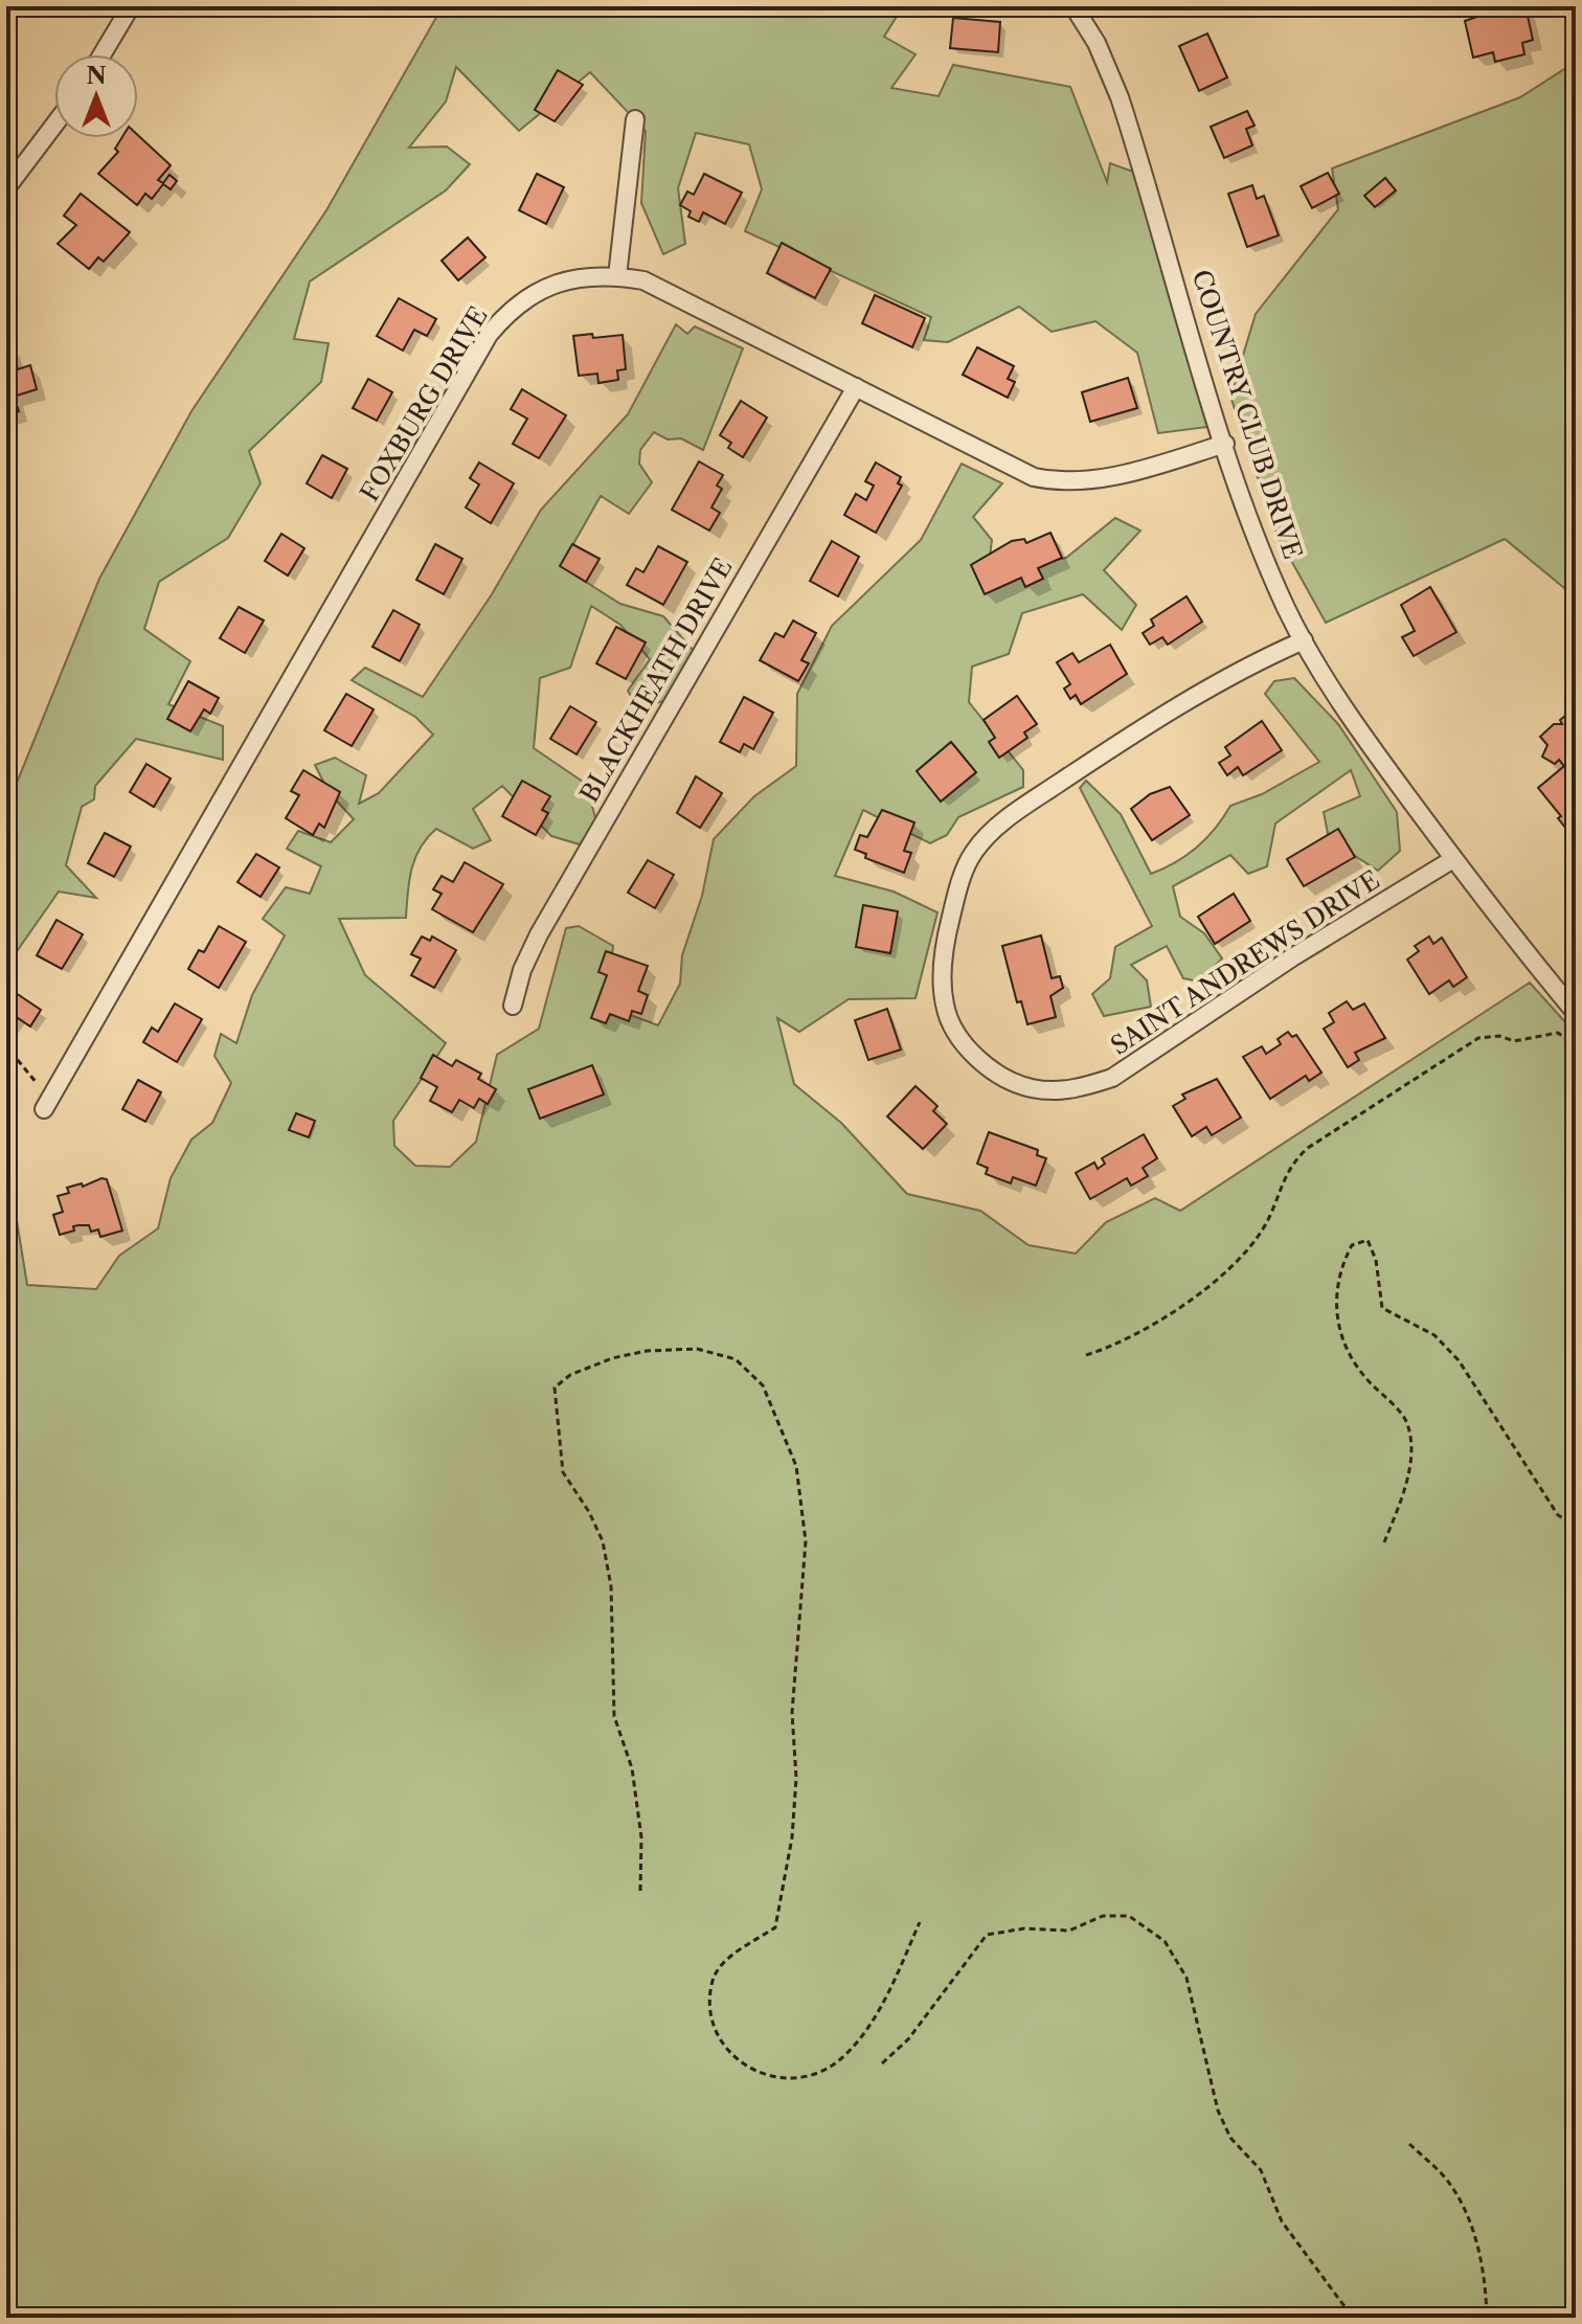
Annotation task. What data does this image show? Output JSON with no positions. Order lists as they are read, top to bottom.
{
  "streets": {
    "street": [
      "FOXBURG DRIVE",
      "COUNTRY CLUB DRIVE",
      "BLACKHEATH DRIVE",
      "SAINT ANDREWS DRIVE"
    ]
  },
  "crossings": [
    ["FOXBURG DRIVE", "COUNTRY CLUB DRIVE"],
    ["FOXBURG DRIVE", "BLACKHEATH DRIVE"],
    ["COUNTRY CLUB DRIVE", "SAINT ANDREWS DRIVE"]
  ],
  "north": "top"
}
